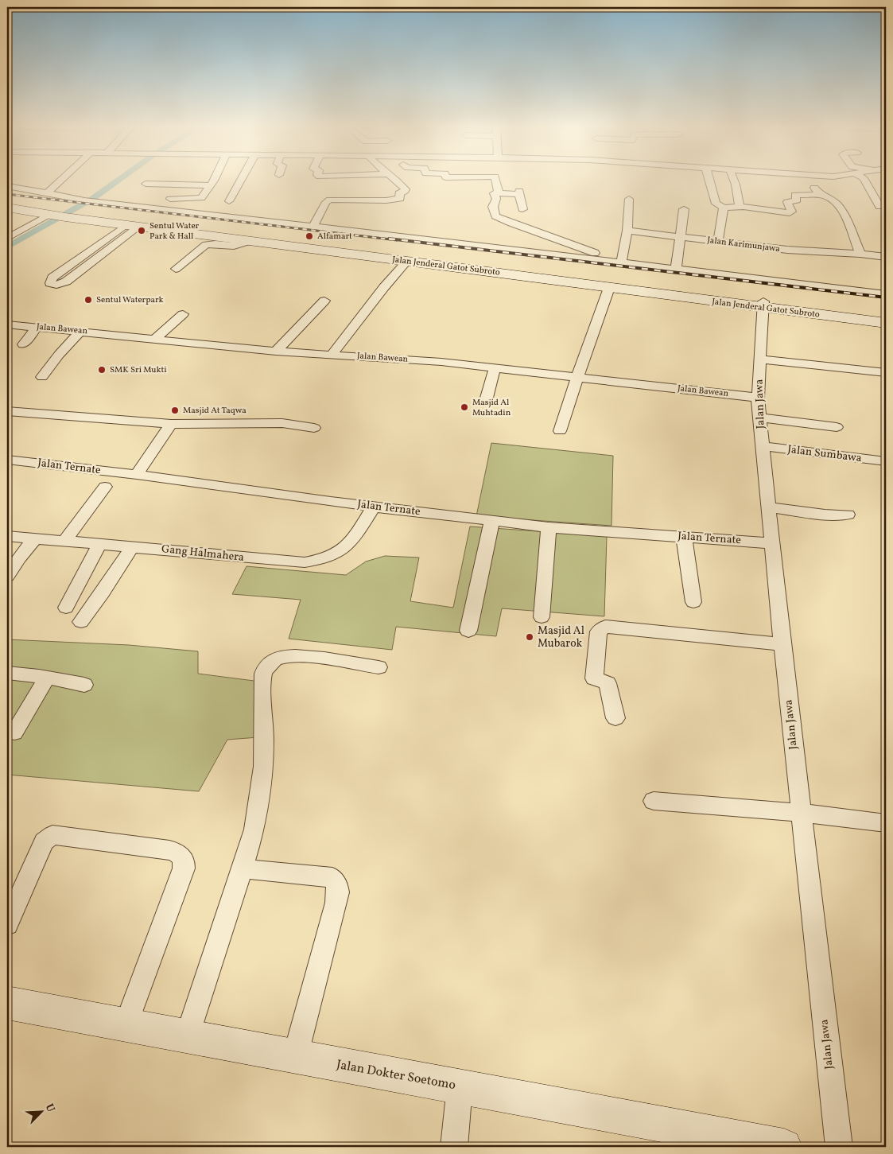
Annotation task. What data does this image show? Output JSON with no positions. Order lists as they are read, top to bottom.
{
  "streets": {
    "main road": ["Jalan Jenderal Gatot Subroto", "Jalan Dokter Soetomo"],
    "street": [
      "Jalan Karimunjawa",
      "Jalan Bawean",
      "Jalan Jawa",
      "Jalan Sumbawa",
      "Jalan Ternate",
      "Gang Halmahera"
    ]
  },
  "crossings": [
    ["Jalan Jenderal Gatot Subroto", "Jalan Jawa"],
    ["Jalan Bawean", "Jalan Jawa"],
    ["Jalan Jawa", "Jalan Sumbawa"],
    ["Jalan Jawa", "Jalan Ternate"],
    ["Jalan Ternate", "Gang Halmahera"]
  ],
  "places": [
    "Sentul Water Park & Hall",
    "Alfamart",
    "Sentul Waterpark",
    "SMK Sri Mukti",
    "Masjid Al Muhtadin",
    "Masjid At Taqwa",
    "Masjid Al Mubarok"
  ],
  "north": "top right"
}
